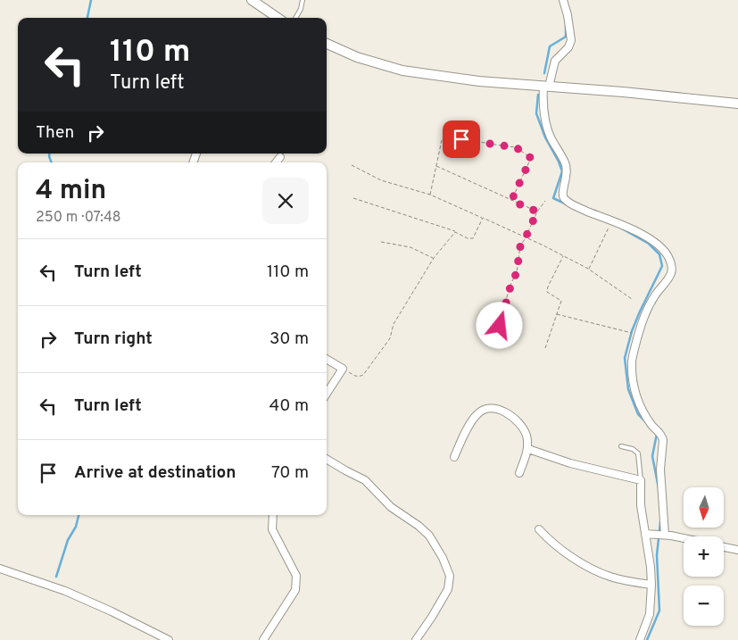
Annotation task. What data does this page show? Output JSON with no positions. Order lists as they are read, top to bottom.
{
  "north": "bottom",
  "page": {
    "turn": ["110 m", "Turn left"],
    "then": "Then",
    "heading": ["4 min", "250 m · 07:48"],
    "list": [
      {
        "name": "Turn left",
        "value": "110 m"
      },
      {
        "name": "Turn right",
        "value": "30 m"
      },
      {
        "name": "Turn left",
        "value": "40 m"
      },
      {
        "name": "Arrive at destination",
        "value": "70 m"
      }
    ],
    "map_buttons": ["+", "−"]
  }
}
